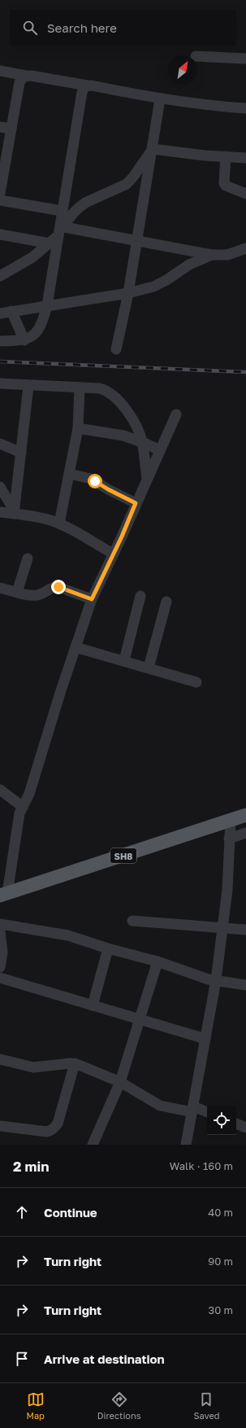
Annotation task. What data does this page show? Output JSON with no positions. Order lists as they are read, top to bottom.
{
  "streets": {
    "main road": ["SH8"]
  },
  "north": "top right",
  "page": {
    "search": "Search here",
    "heading": ["2 min", "Walk · 160 m"],
    "list": [
      ["Continue", "40 m"],
      ["Turn right", "90 m"],
      ["Turn right", "30 m"],
      "Arrive at destination"
    ],
    "nav": ["Map", "Directions", "Saved"]
  }
}
